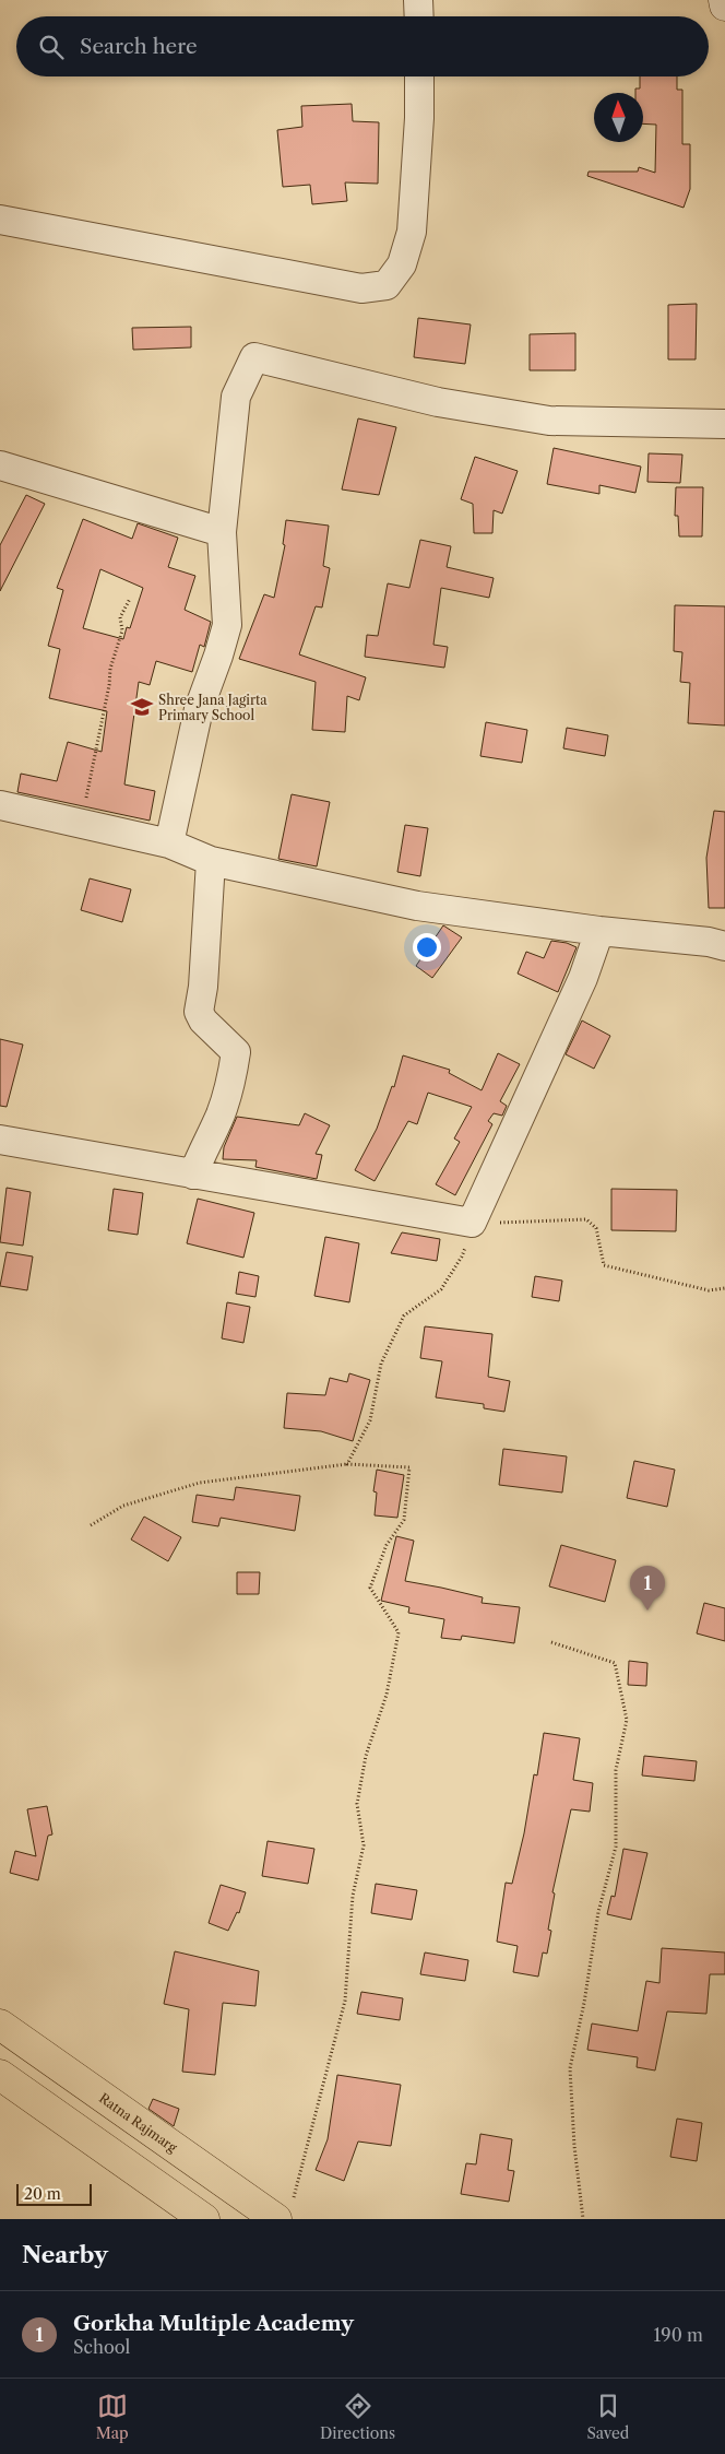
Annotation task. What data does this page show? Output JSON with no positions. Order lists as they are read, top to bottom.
{
  "streets": {
    "main road": ["Ratna Rajmarg"]
  },
  "places": {
    "school or university": ["Shree Jana Jagirta Primary School"]
  },
  "scale_bar": "20 m",
  "north": "top",
  "page": {
    "search": "Search here",
    "pins": "1",
    "scale": "20 m",
    "heading": "Nearby",
    "list": [
      {
        "mark": "1",
        "name": "Gorkha Multiple Academy",
        "note": "School",
        "value": "190 m"
      }
    ],
    "nav": ["Map", "Directions", "Saved"]
  }
}
